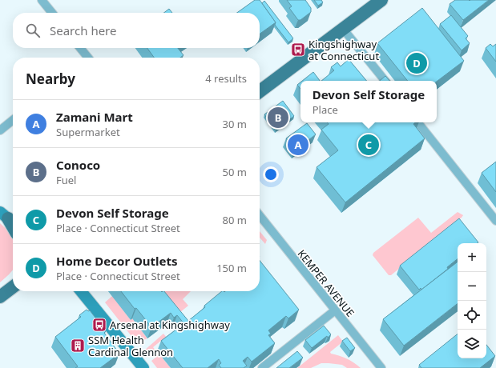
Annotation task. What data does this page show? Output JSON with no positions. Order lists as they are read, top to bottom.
{
  "streets": {
    "street": ["KEMPER AVENUE"]
  },
  "places": {
    "bus stop": ["Kingshighway at Connecticut", "Arsenal at Kingshighway"],
    "building": ["SSM Health Cardinal Glennon"]
  },
  "page": {
    "search": "Search here",
    "pins": [
      "D",
      "B",
      "A",
      "C"
    ],
    "heading": ["Nearby", "4 results"],
    "popup": ["Devon Self Storage", "Place"],
    "list": [
      {
        "mark": "A",
        "name": "Zamani Mart",
        "note": "Supermarket",
        "value": "30 m"
      },
      {
        "mark": "B",
        "name": "Conoco",
        "note": "Fuel",
        "value": "50 m"
      },
      {
        "mark": "C",
        "name": "Devon Self Storage",
        "note": "Place · Connecticut Street",
        "value": "80 m"
      },
      {
        "mark": "D",
        "name": "Home Decor Outlets",
        "note": "Place · Connecticut Street",
        "value": "150 m"
      }
    ],
    "map_buttons": ["+", "−"]
  }
}
